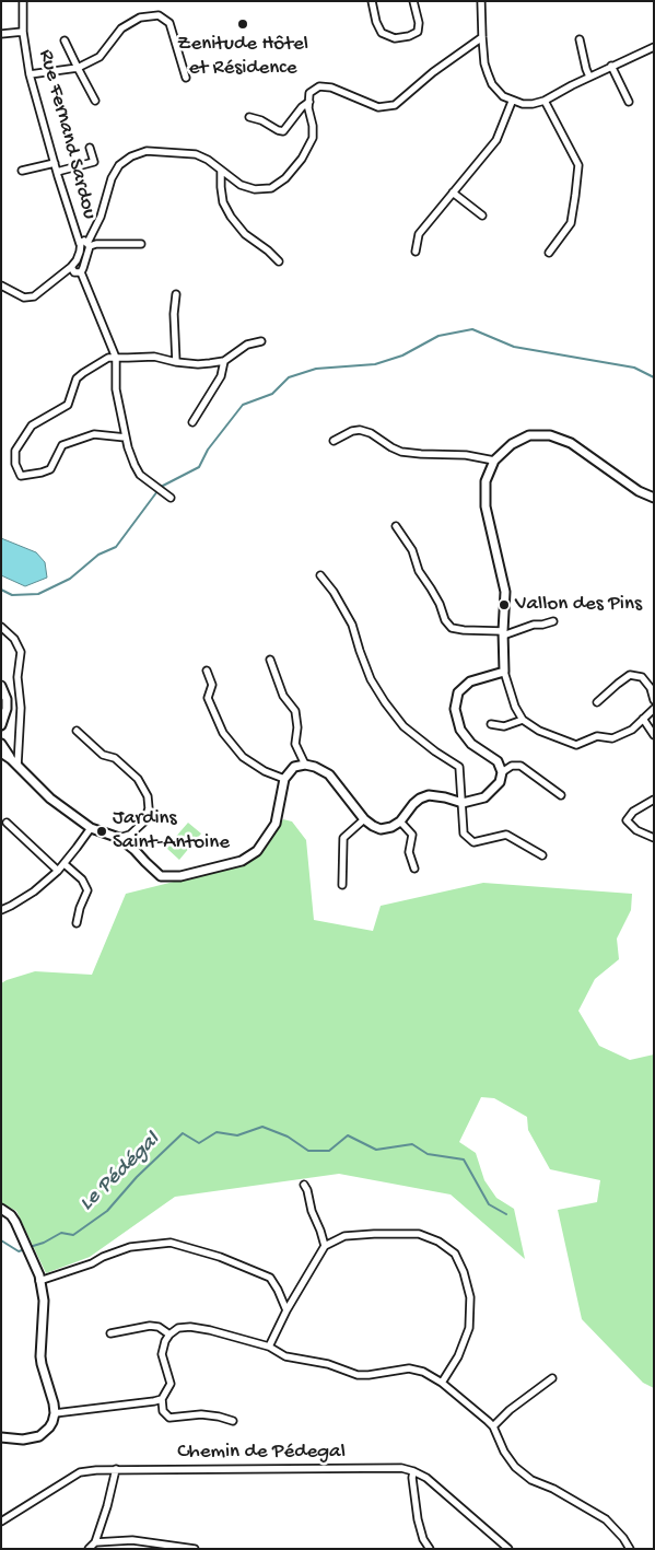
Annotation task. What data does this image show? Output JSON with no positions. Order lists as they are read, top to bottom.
{
  "streets": {
    "street": ["Rue Fernand Sardou", "Chemin de Pédegal"]
  },
  "water": ["Le Pédégal"],
  "places": ["Zenitude Hôtel et Résidence", "Vallon des Pins", "Jardins Saint-Antoine"]
}
